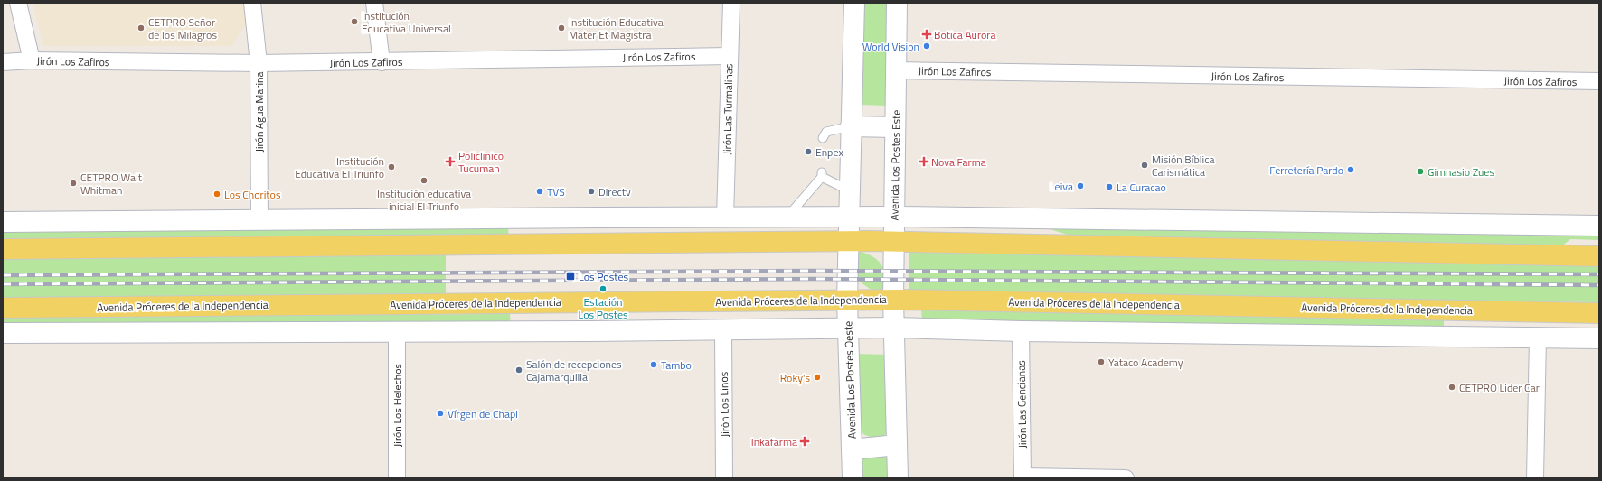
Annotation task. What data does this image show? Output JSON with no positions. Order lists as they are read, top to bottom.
{
  "streets": {
    "main road": ["Avenida Los Postes Este", "Avenida Próceres de la Independencia", "Avenida Los Postes Oeste"],
    "street": [
      "Jirón Los Zafiros",
      "Jirón Las Turmalinas",
      "Jirón Agua Marina",
      "Jirón Los Linos",
      "Jirón Las Gencianas",
      "Jirón Los Helechos"
    ]
  },
  "crossings": [
    ["Jirón Los Zafiros", "Jirón Las Turmalinas"],
    ["Jirón Los Zafiros", "Jirón Agua Marina"],
    ["Jirón Los Zafiros", "Avenida Los Postes Este"],
    ["Avenida Los Postes Este", "Avenida Próceres de la Independencia"],
    ["Avenida Próceres de la Independencia", "Avenida Los Postes Oeste"]
  ],
  "places": {
    "other": [
      "Institución Educativa Universal",
      "CETPRO Señor de los Milagros",
      "Institución Educativa Mater Et Magistra",
      "World Vision",
      "Enpex",
      "Misión Bíblica Carismática",
      "Institución Educativa El Triunfo",
      "Ferretería Pardo",
      "Gimnasio Zues",
      "Institución educativa inicial El Triunfo",
      "CETPRO Walt Whitman",
      "Leiva",
      "La Curacao",
      "TVS",
      "Directv",
      "Los Choritos",
      "Estación Los Postes",
      "Yataco Academy",
      "Tambo",
      "Salón de recepciones Cajamarquilla",
      "Roky's",
      "CETPRO Lider Car",
      "Vírgen de Chapi"
    ],
    "health": [
      "Botica Aurora",
      "Policlinico Tucuman",
      "Nova Farma",
      "Inkafarma"
    ],
    "transit": ["Los Postes"]
  }
}
